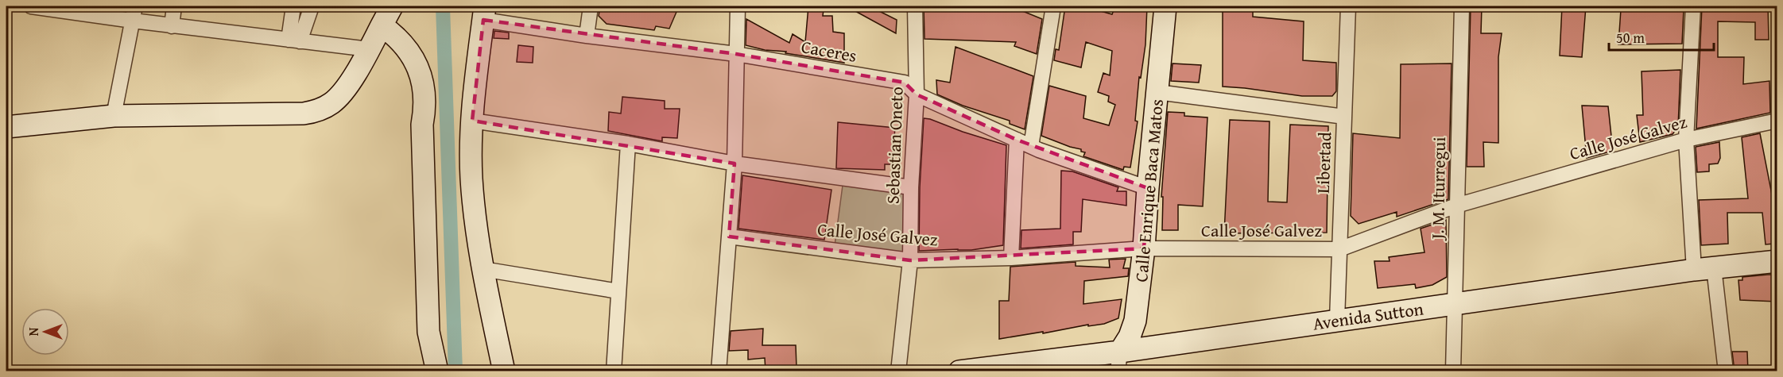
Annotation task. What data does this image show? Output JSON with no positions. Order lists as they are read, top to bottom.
{
  "streets": {
    "street": [
      "Caceres",
      "Calle José Galvez",
      "Sebastian Oneto",
      "Libertad",
      "J. M. Iturregui",
      "Calle Enrique Baca Matos",
      "Avenida Sutton"
    ]
  },
  "crossings": [
    ["Caceres", "Sebastian Oneto"],
    ["Caceres", "Calle Enrique Baca Matos"],
    ["Calle José Galvez", "Sebastian Oneto"],
    ["Calle José Galvez", "Libertad"],
    ["Calle José Galvez", "J. M. Iturregui"],
    ["Calle José Galvez", "Calle Enrique Baca Matos"],
    ["Libertad", "Avenida Sutton"],
    ["J. M. Iturregui", "Avenida Sutton"],
    ["Calle Enrique Baca Matos", "Avenida Sutton"]
  ],
  "scale_bar": "50 m",
  "north": "left"
}
